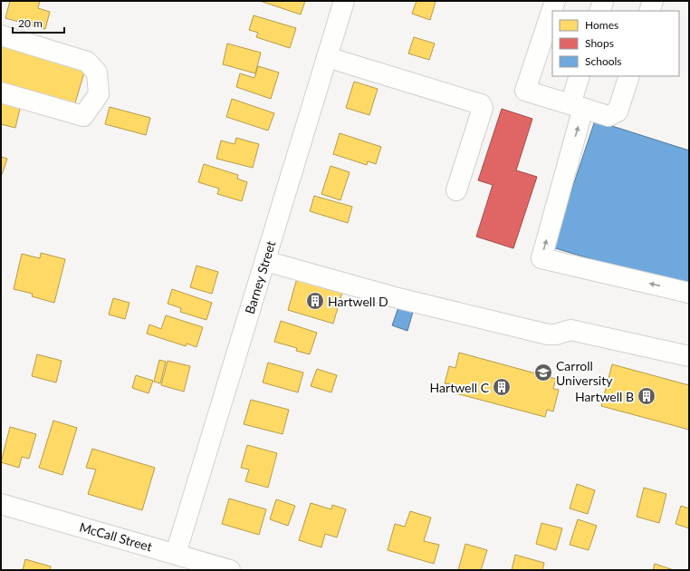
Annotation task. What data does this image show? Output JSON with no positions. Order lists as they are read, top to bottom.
{
  "streets": {
    "street": ["Barney Street", "McCall Street"]
  },
  "crossings": [
    ["Barney Street", "McCall Street"]
  ],
  "places": {
    "building": ["Hartwell D", "Hartwell C", "Hartwell B"],
    "school or university": ["Carroll University"]
  },
  "legend": ["Homes", "Shops", "Schools"],
  "scale_bar": "20 m"
}
